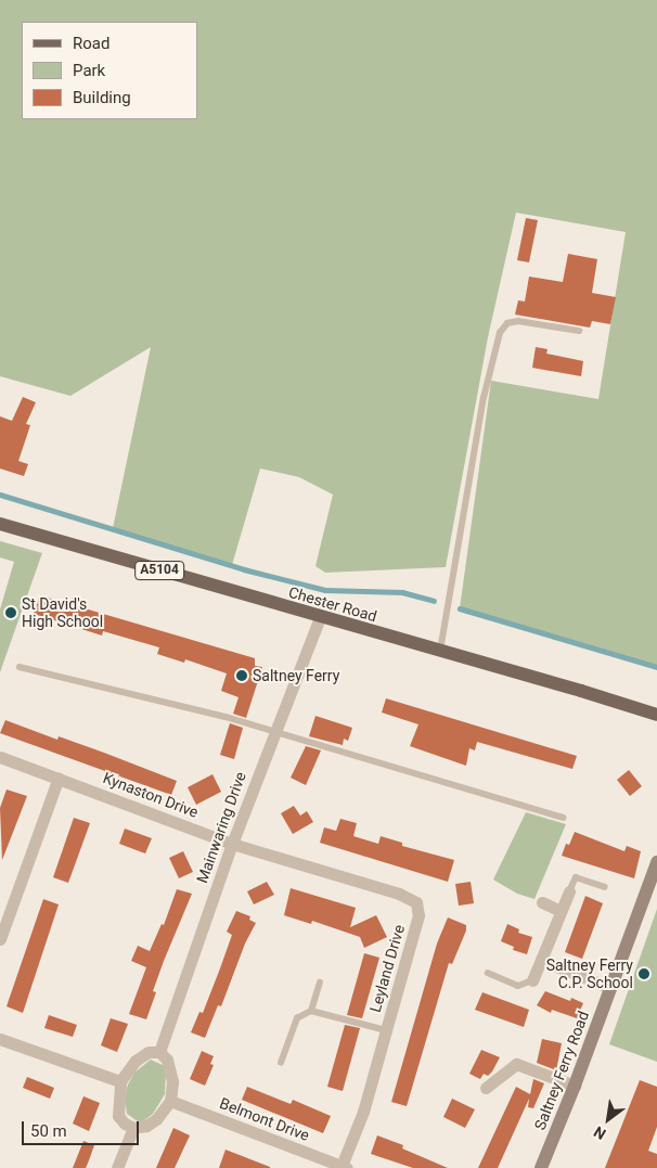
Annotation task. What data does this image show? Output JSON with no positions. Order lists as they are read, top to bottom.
{
  "streets": {
    "main road": ["A5104", "Chester Road", "Saltney Ferry Road"],
    "street": [
      "Kynaston Drive",
      "Mainwaring Drive",
      "Leyland Drive",
      "Belmont Drive"
    ]
  },
  "crossings": [
    ["Chester Road", "Mainwaring Drive"],
    ["Kynaston Drive", "Mainwaring Drive"],
    ["Kynaston Drive", "Leyland Drive"],
    ["Mainwaring Drive", "Leyland Drive"],
    ["Mainwaring Drive", "Belmont Drive"],
    ["Leyland Drive", "Belmont Drive"]
  ],
  "places": ["St David's High School", "Saltney Ferry", "Saltney Ferry C.P. School"],
  "legend": ["Road", "Park", "Building"],
  "scale_bar": "50 m",
  "north": "bottom left"
}
